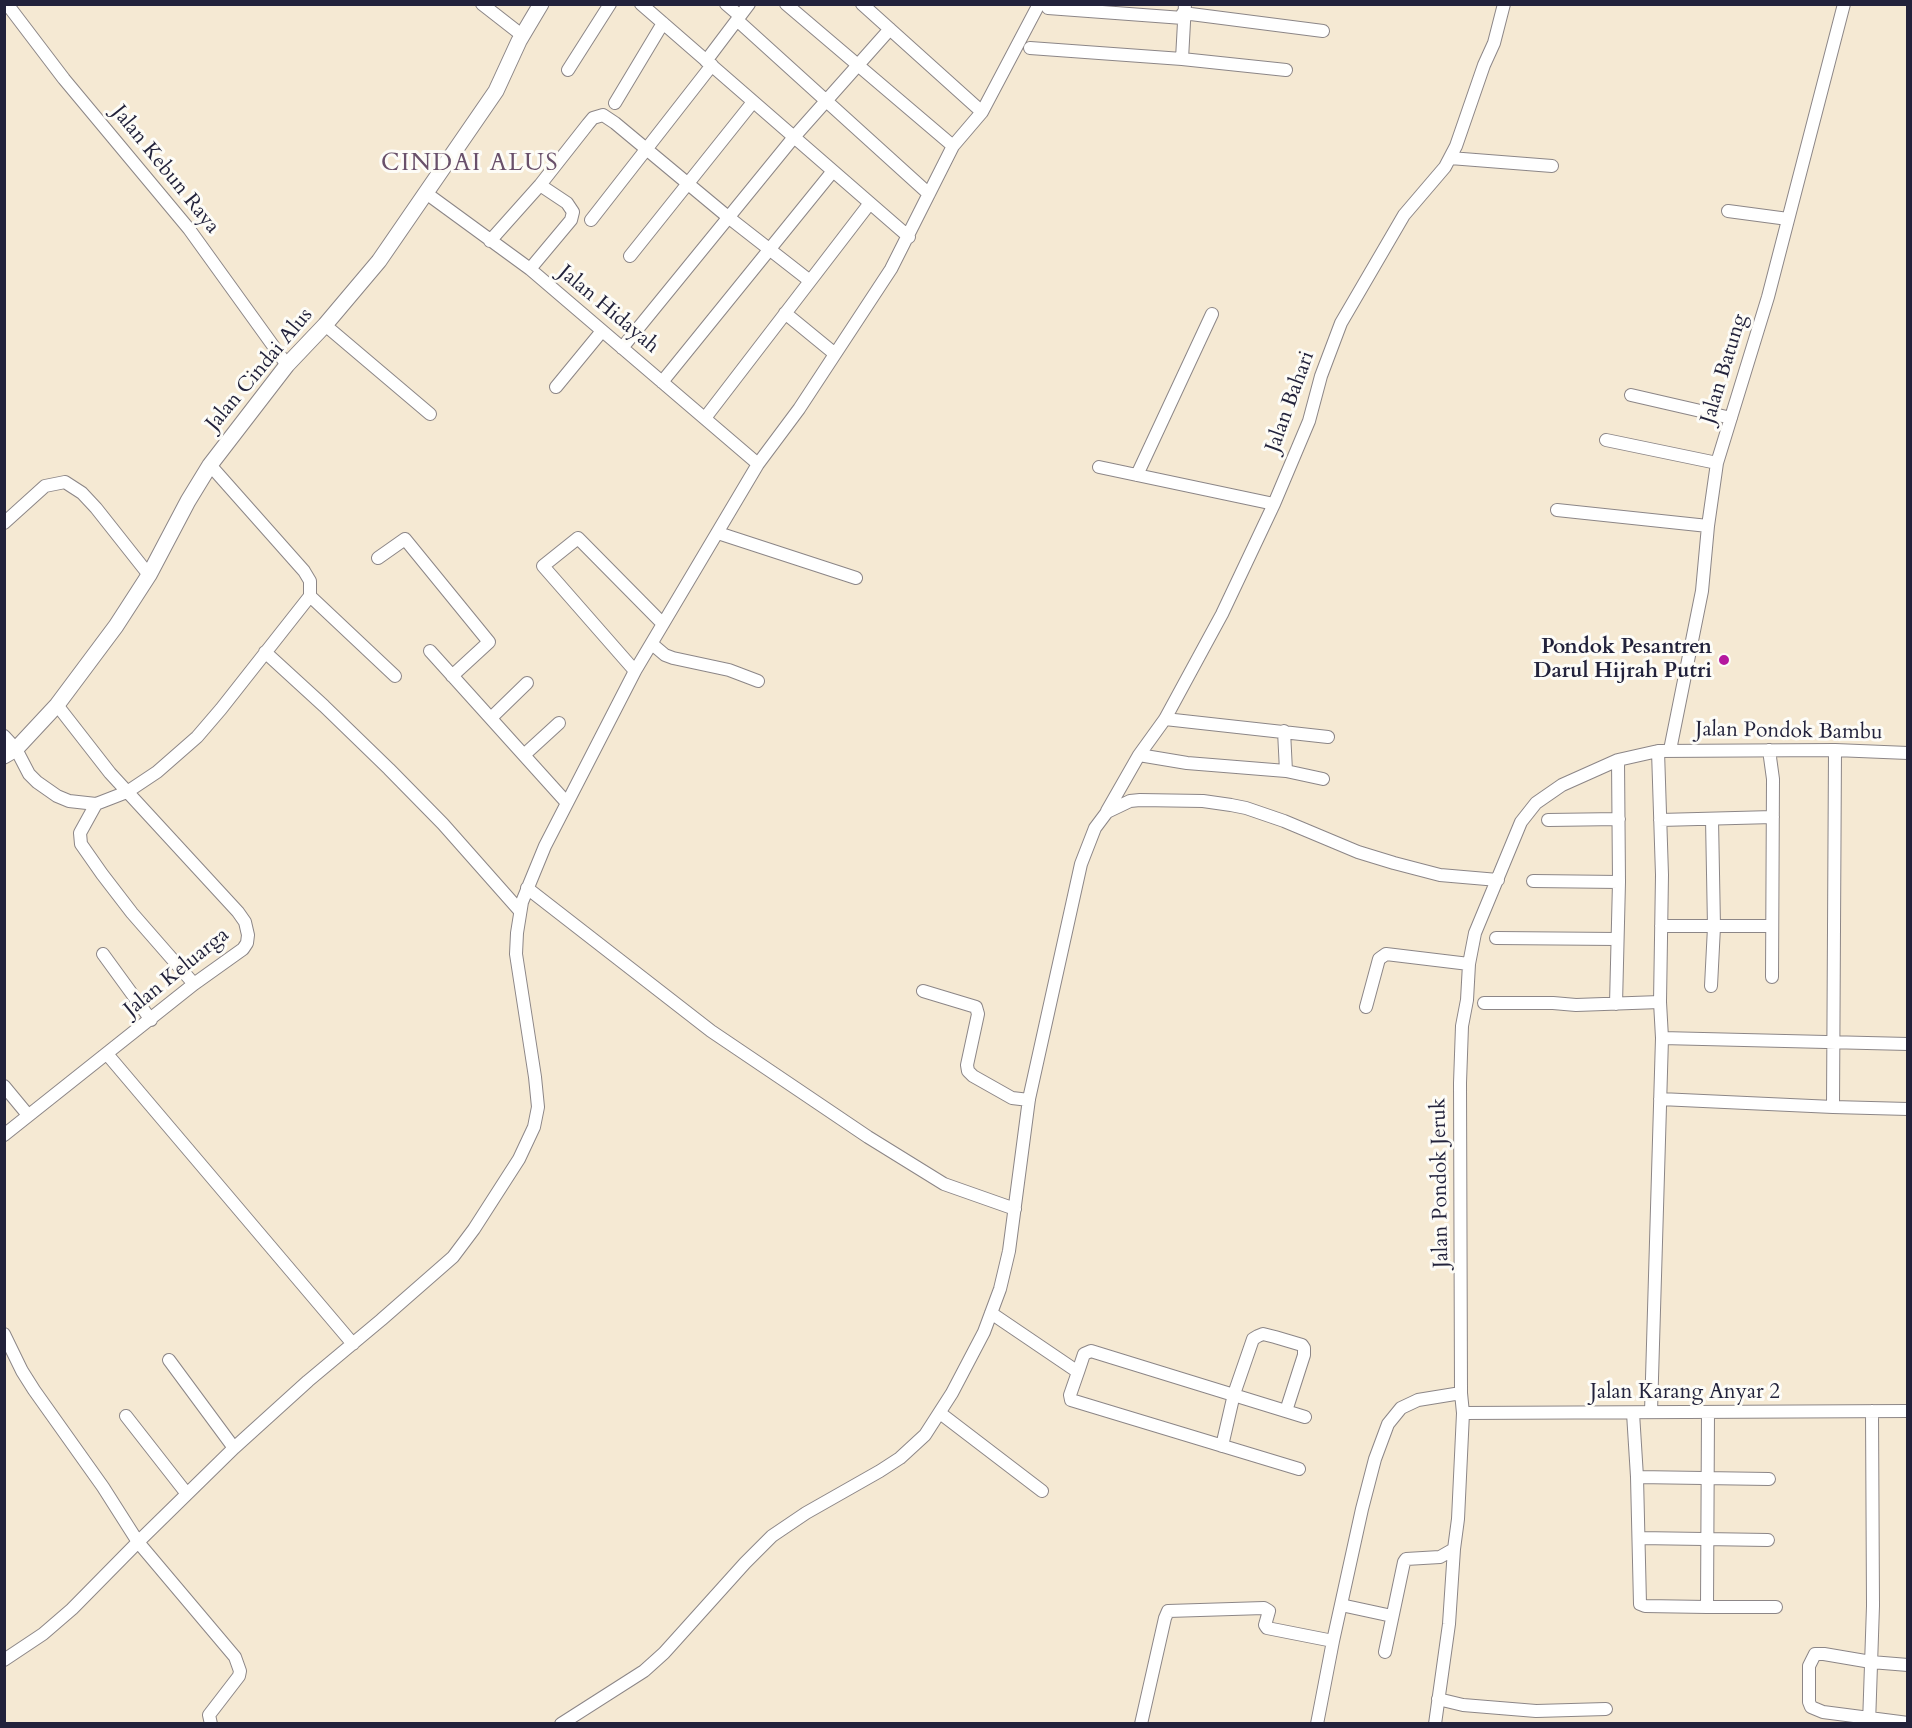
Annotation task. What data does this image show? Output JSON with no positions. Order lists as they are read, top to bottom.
{
  "streets": {
    "street": [
      "Jalan Kebun Raya",
      "Jalan Hidayah",
      "Jalan Batung",
      "Jalan Cindai Alus",
      "Jalan Bahari",
      "Jalan Pondok Bambu",
      "Jalan Keluarga",
      "Jalan Pondok Jeruk",
      "Jalan Karang Anyar 2"
    ]
  },
  "crossings": [
    ["Jalan Kebun Raya", "Jalan Cindai Alus"],
    ["Jalan Hidayah", "Jalan Cindai Alus"],
    ["Jalan Batung", "Jalan Pondok Bambu"],
    ["Jalan Batung", "Jalan Pondok Jeruk"],
    ["Jalan Batung", "Jalan Karang Anyar 2"],
    ["Jalan Cindai Alus", "Jalan Keluarga"],
    ["Jalan Pondok Bambu", "Jalan Pondok Jeruk"],
    ["Jalan Pondok Jeruk", "Jalan Karang Anyar 2"]
  ],
  "districts": ["CINDAI ALUS"],
  "places": ["Pondok Pesantren Darul Hijrah Putri"]
}
